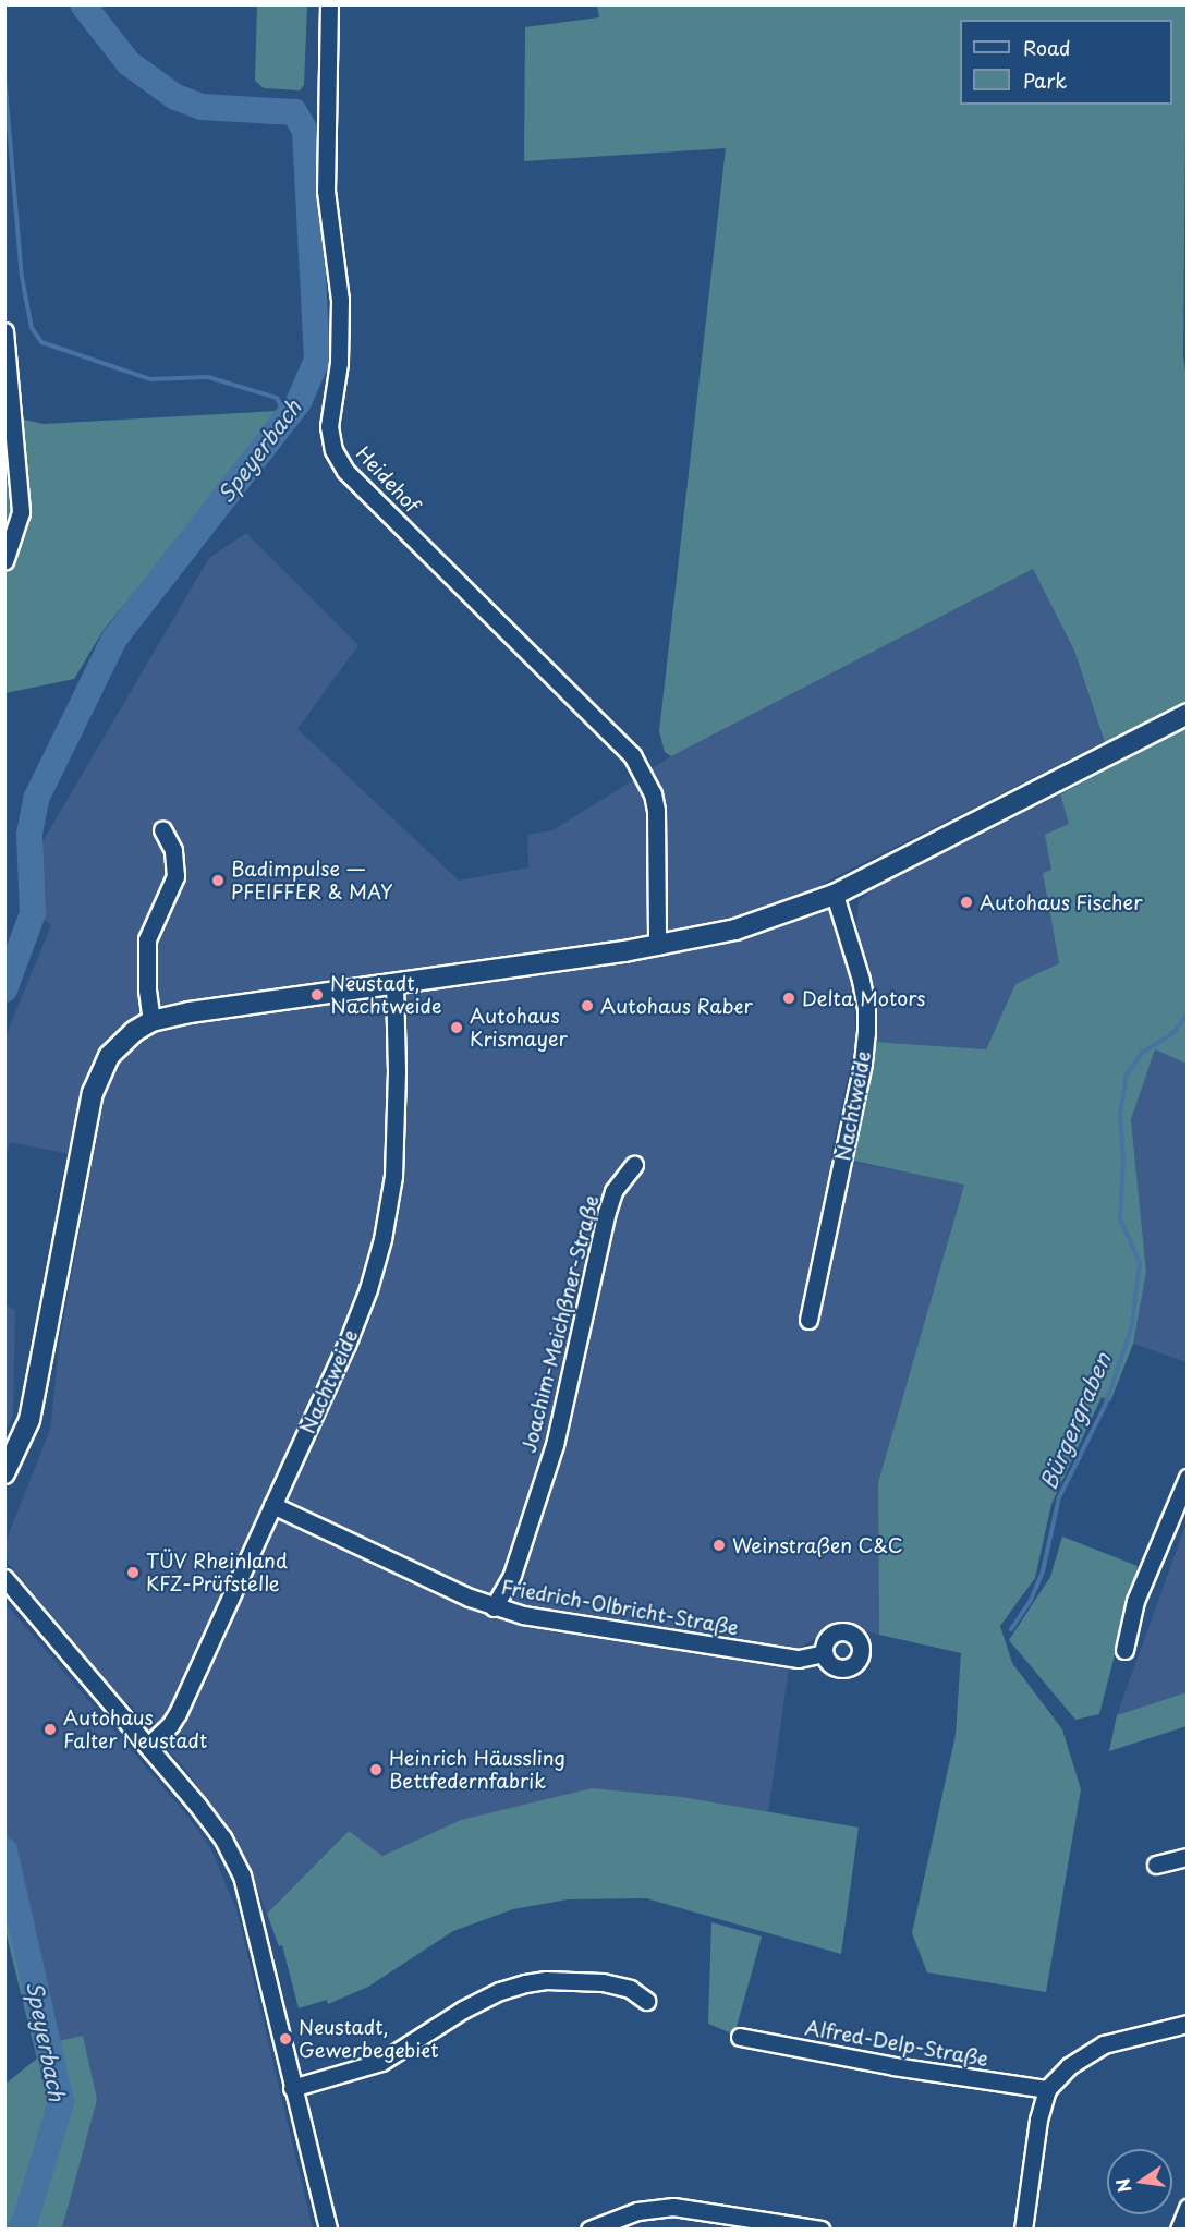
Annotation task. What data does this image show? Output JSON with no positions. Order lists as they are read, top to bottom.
{
  "streets": {
    "street": [
      "Heidehof",
      "Nachtweide",
      "Joachim-Meichßner-Straße",
      "Friedrich-Olbricht-Straße",
      "Alfred-Delp-Straße"
    ]
  },
  "crossings": [
    ["Nachtweide", "Friedrich-Olbricht-Straße"],
    ["Joachim-Meichßner-Straße", "Friedrich-Olbricht-Straße"]
  ],
  "water": ["Speyerbach", "Bürgergraben"],
  "places": [
    "Badimpulse — PFEIFFER & MAY",
    "Autohaus Fischer",
    "Neustadt, Nachtweide",
    "Delta Motors",
    "Autohaus Raber",
    "Autohaus Krismayer",
    "Weinstraßen C&C",
    "TÜV Rheinland KFZ-Prüfstelle",
    "Autohaus Falter Neustadt",
    "Heinrich Häussling Bettfedernfabrik",
    "Neustadt, Gewerbegebiet"
  ],
  "legend": ["Road", "Park"],
  "north": "left"
}
